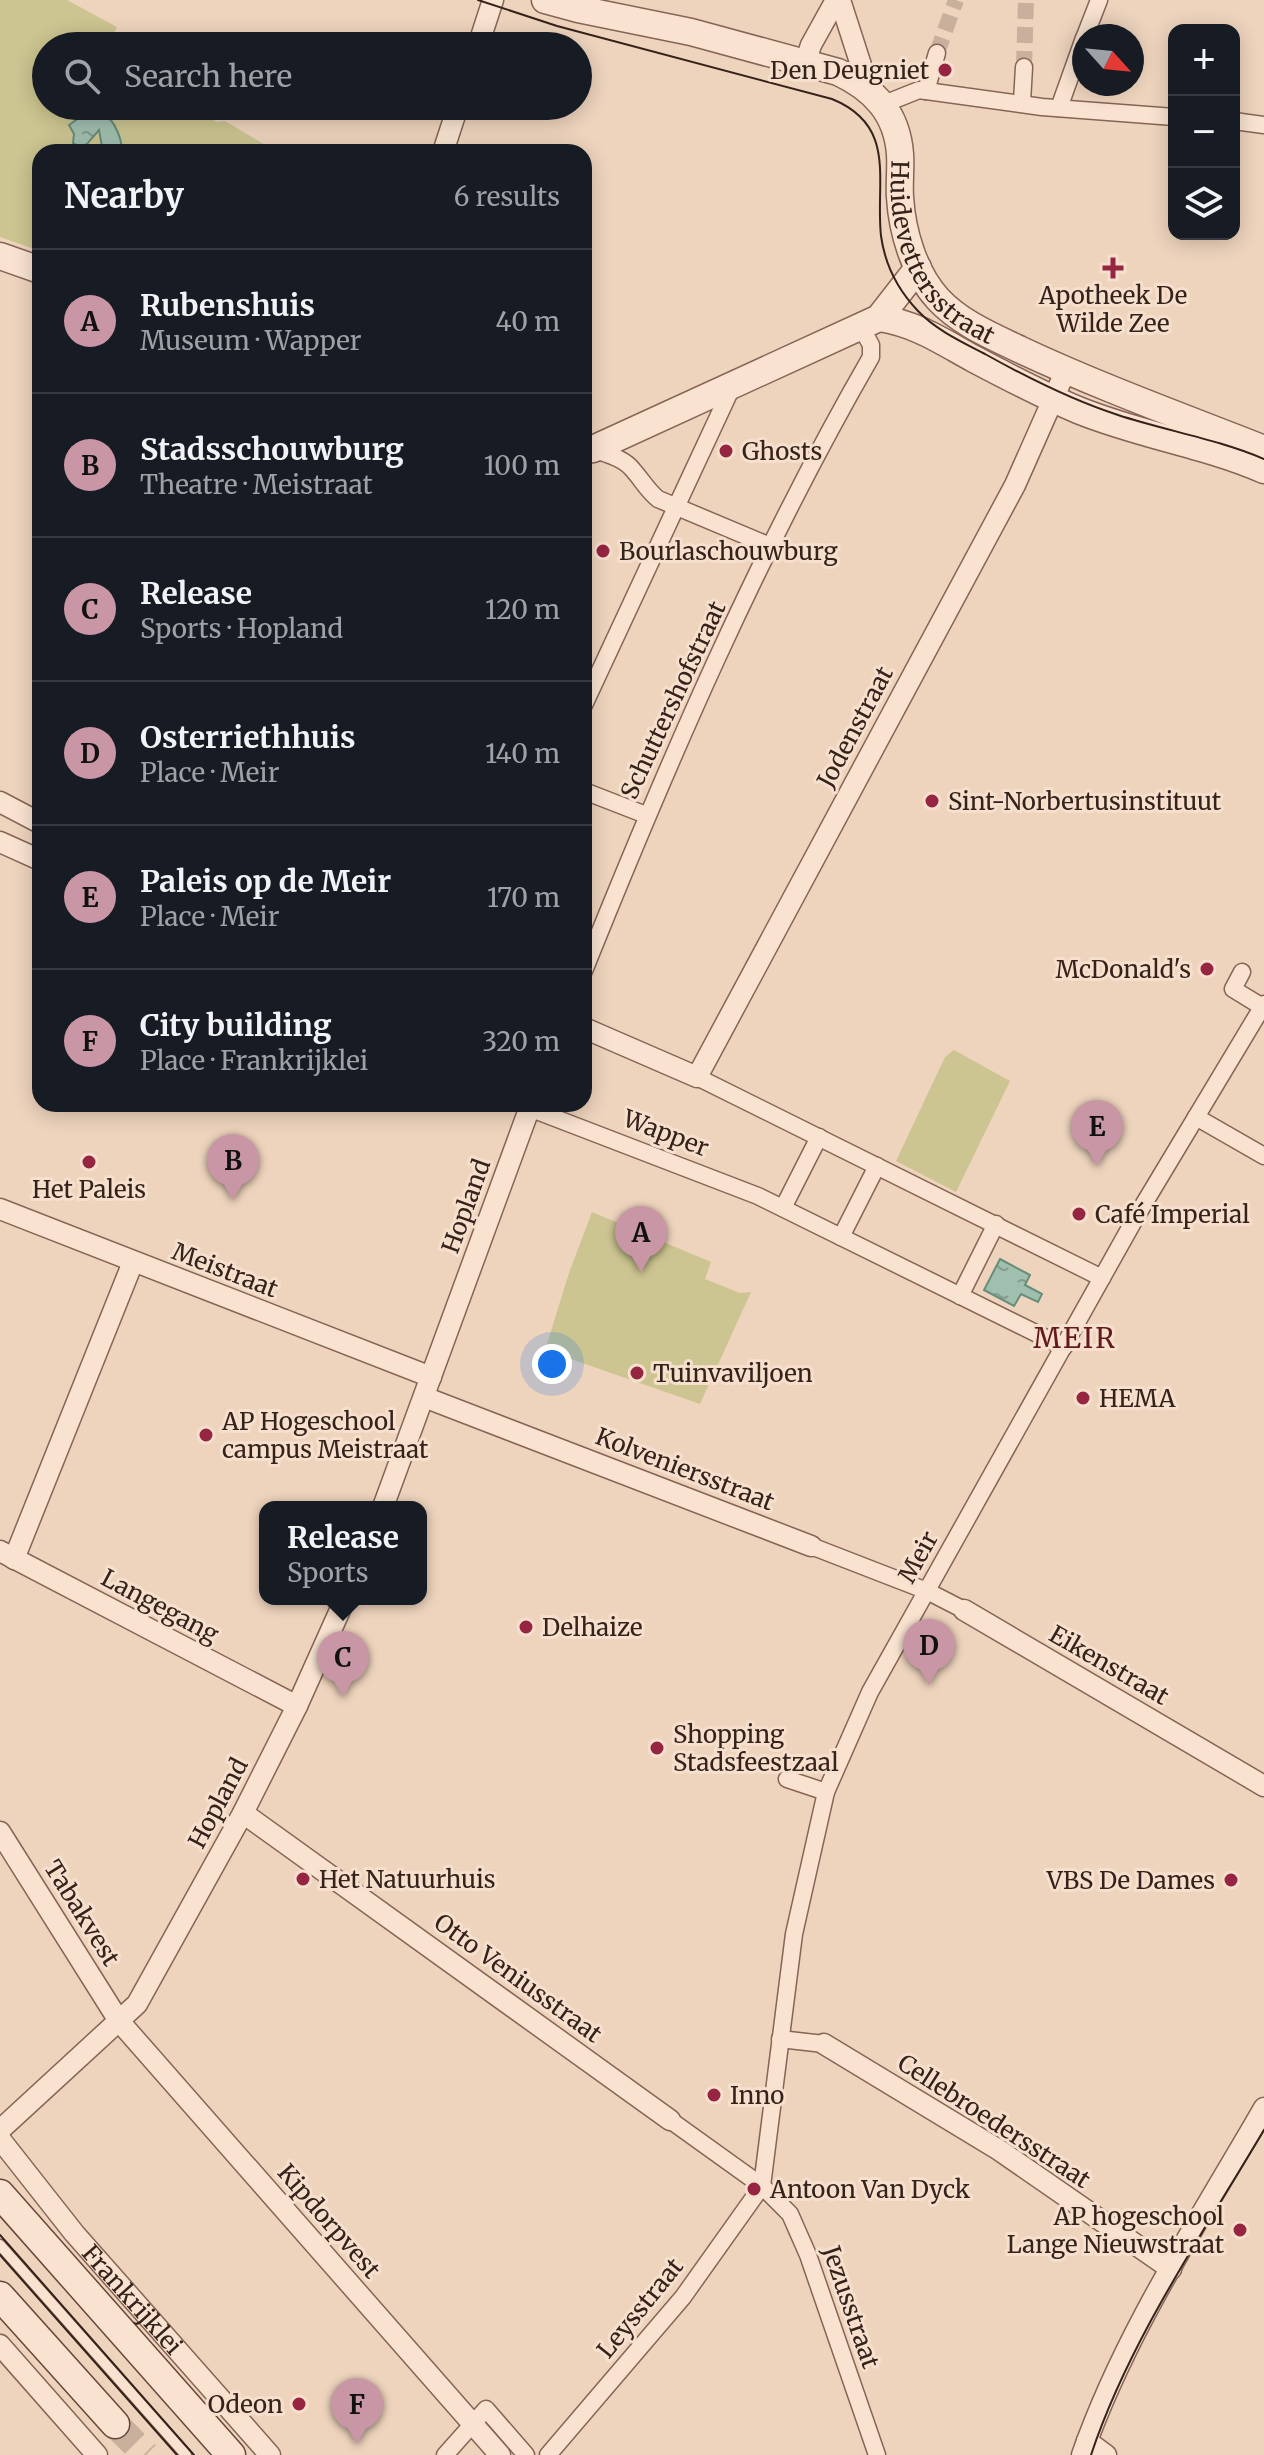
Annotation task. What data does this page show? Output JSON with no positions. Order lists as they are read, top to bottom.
{
  "streets": {
    "street": [
      "Huidevettersstraat",
      "Schuttershofstraat",
      "Jodenstraat",
      "Wapper",
      "Hopland",
      "Meistraat",
      "Kolveniersstraat",
      "Meir",
      "Langegang",
      "Eikenstraat",
      "Tabakvest",
      "Otto Veniusstraat",
      "Cellebroedersstraat",
      "Kipdorpvest",
      "Frankrijklei",
      "Jezusstraat",
      "Leysstraat"
    ]
  },
  "crossings": [
    ["Huidevettersstraat", "Schuttershofstraat"],
    ["Huidevettersstraat", "Jodenstraat"],
    ["Wapper", "Meir"],
    ["Hopland", "Meistraat"],
    ["Hopland", "Kolveniersstraat"],
    ["Hopland", "Langegang"],
    ["Hopland", "Tabakvest"],
    ["Hopland", "Otto Veniusstraat"],
    ["Hopland", "Kipdorpvest"],
    ["Meistraat", "Kolveniersstraat"],
    ["Kolveniersstraat", "Meir"],
    ["Kolveniersstraat", "Eikenstraat"],
    ["Meir", "Eikenstraat"],
    ["Meir", "Otto Veniusstraat"],
    ["Meir", "Cellebroedersstraat"],
    ["Meir", "Jezusstraat"],
    ["Meir", "Leysstraat"],
    ["Tabakvest", "Kipdorpvest"],
    ["Otto Veniusstraat", "Jezusstraat"],
    ["Otto Veniusstraat", "Leysstraat"],
    ["Jezusstraat", "Leysstraat"]
  ],
  "districts": ["MEIR"],
  "places": {
    "other": [
      "Den Deugniet",
      "Ghosts",
      "Bourlaschouwburg",
      "Sint-Norbertusinstituut",
      "McDonald's",
      "Het Paleis",
      "Café Imperial",
      "Tuinvaviljoen",
      "HEMA",
      "AP Hogeschool campus Meistraat",
      "Delhaize",
      "Shopping Stadsfeestzaal",
      "Het Natuurhuis",
      "VBS De Dames",
      "Inno",
      "Antoon Van Dyck",
      "AP hogeschool Lange Nieuwstraat",
      "Odeon"
    ],
    "health": ["Apotheek De Wilde Zee"]
  },
  "north": "bottom right",
  "page": {
    "map_buttons": ["+", "−"],
    "search": "Search here",
    "heading": ["Nearby", "6 results"],
    "list": [
      {
        "mark": "A",
        "name": "Rubenshuis",
        "note": "Museum · Wapper",
        "value": "40 m"
      },
      {
        "mark": "B",
        "name": "Stadsschouwburg",
        "note": "Theatre · Meistraat",
        "value": "100 m"
      },
      {
        "mark": "C",
        "name": "Release",
        "note": "Sports · Hopland",
        "value": "120 m"
      },
      {
        "mark": "D",
        "name": "Osterriethhuis",
        "note": "Place · Meir",
        "value": "140 m"
      },
      {
        "mark": "E",
        "name": "Paleis op de Meir",
        "note": "Place · Meir",
        "value": "170 m"
      },
      {
        "mark": "F",
        "name": "City building",
        "note": "Place · Frankrijklei",
        "value": "320 m"
      }
    ],
    "pins": [
      "E",
      "B",
      "A",
      "D",
      "C",
      "F"
    ],
    "popup": ["Release", "Sports"]
  }
}
